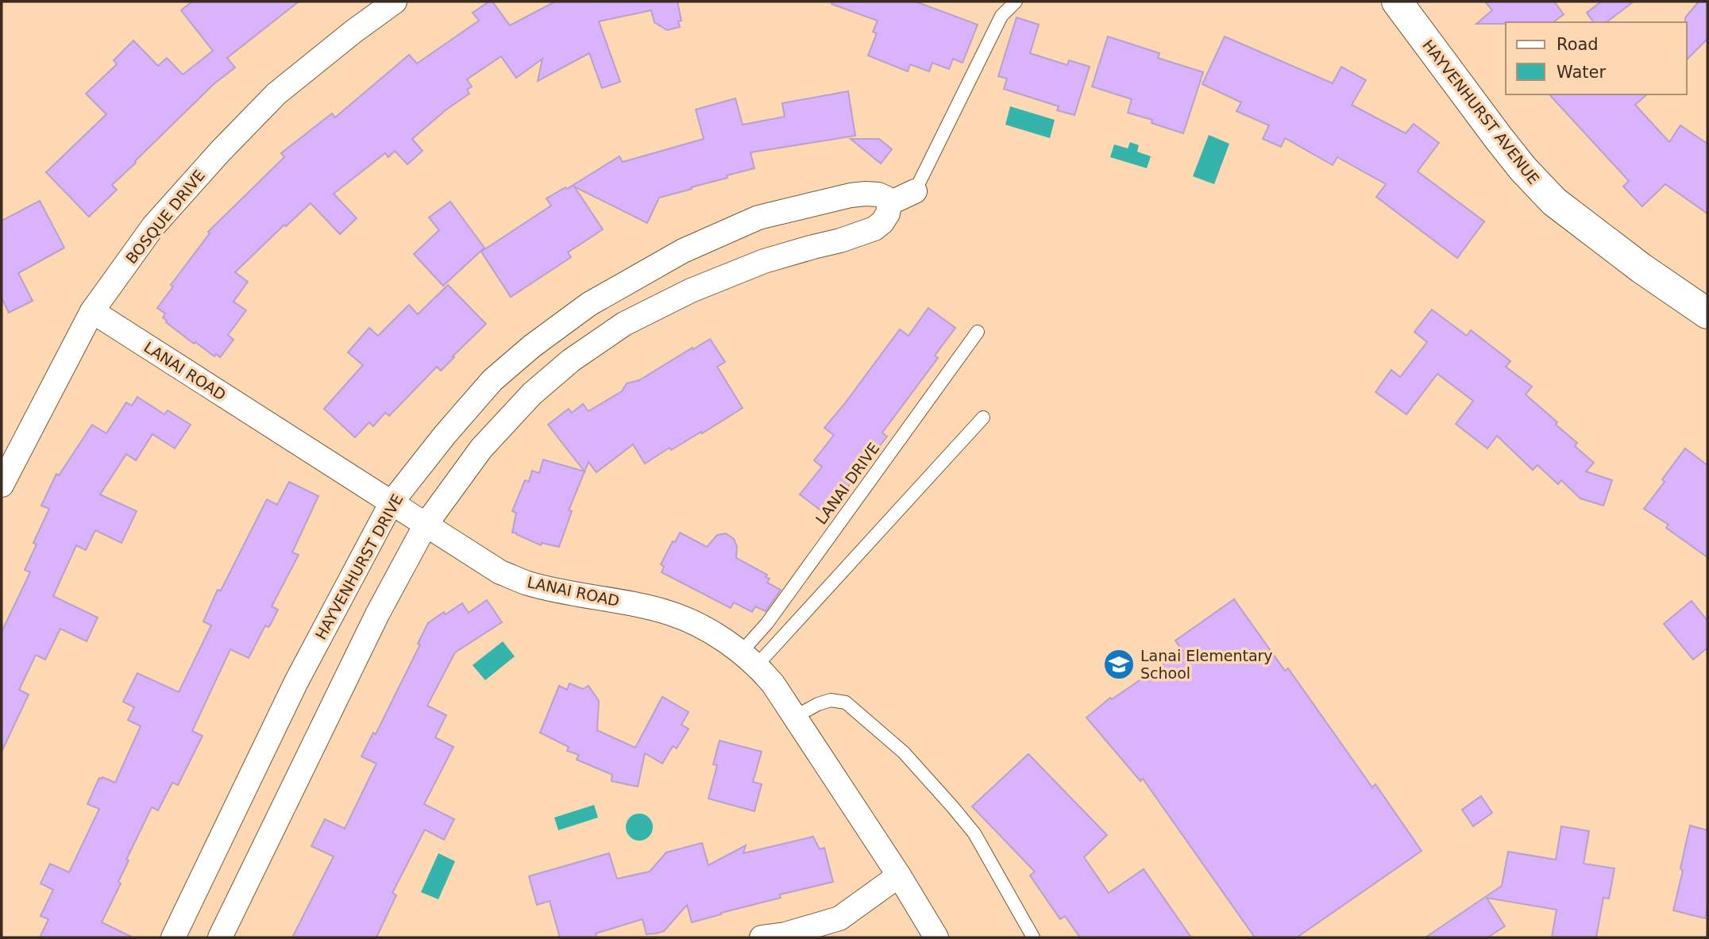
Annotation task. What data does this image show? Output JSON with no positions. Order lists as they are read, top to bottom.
{
  "streets": {
    "main road": ["HAYVENHURST AVENUE"],
    "street": ["BOSQUE DRIVE", "LANAI ROAD", "HAYVENHURST DRIVE"],
    "lane": ["LANAI DRIVE"]
  },
  "crossings": [
    ["BOSQUE DRIVE", "LANAI ROAD"],
    ["LANAI ROAD", "LANAI DRIVE"],
    ["LANAI ROAD", "HAYVENHURST DRIVE"]
  ],
  "places": {
    "school or university": ["Lanai Elementary School"]
  },
  "legend": ["Road", "Water"]
}
